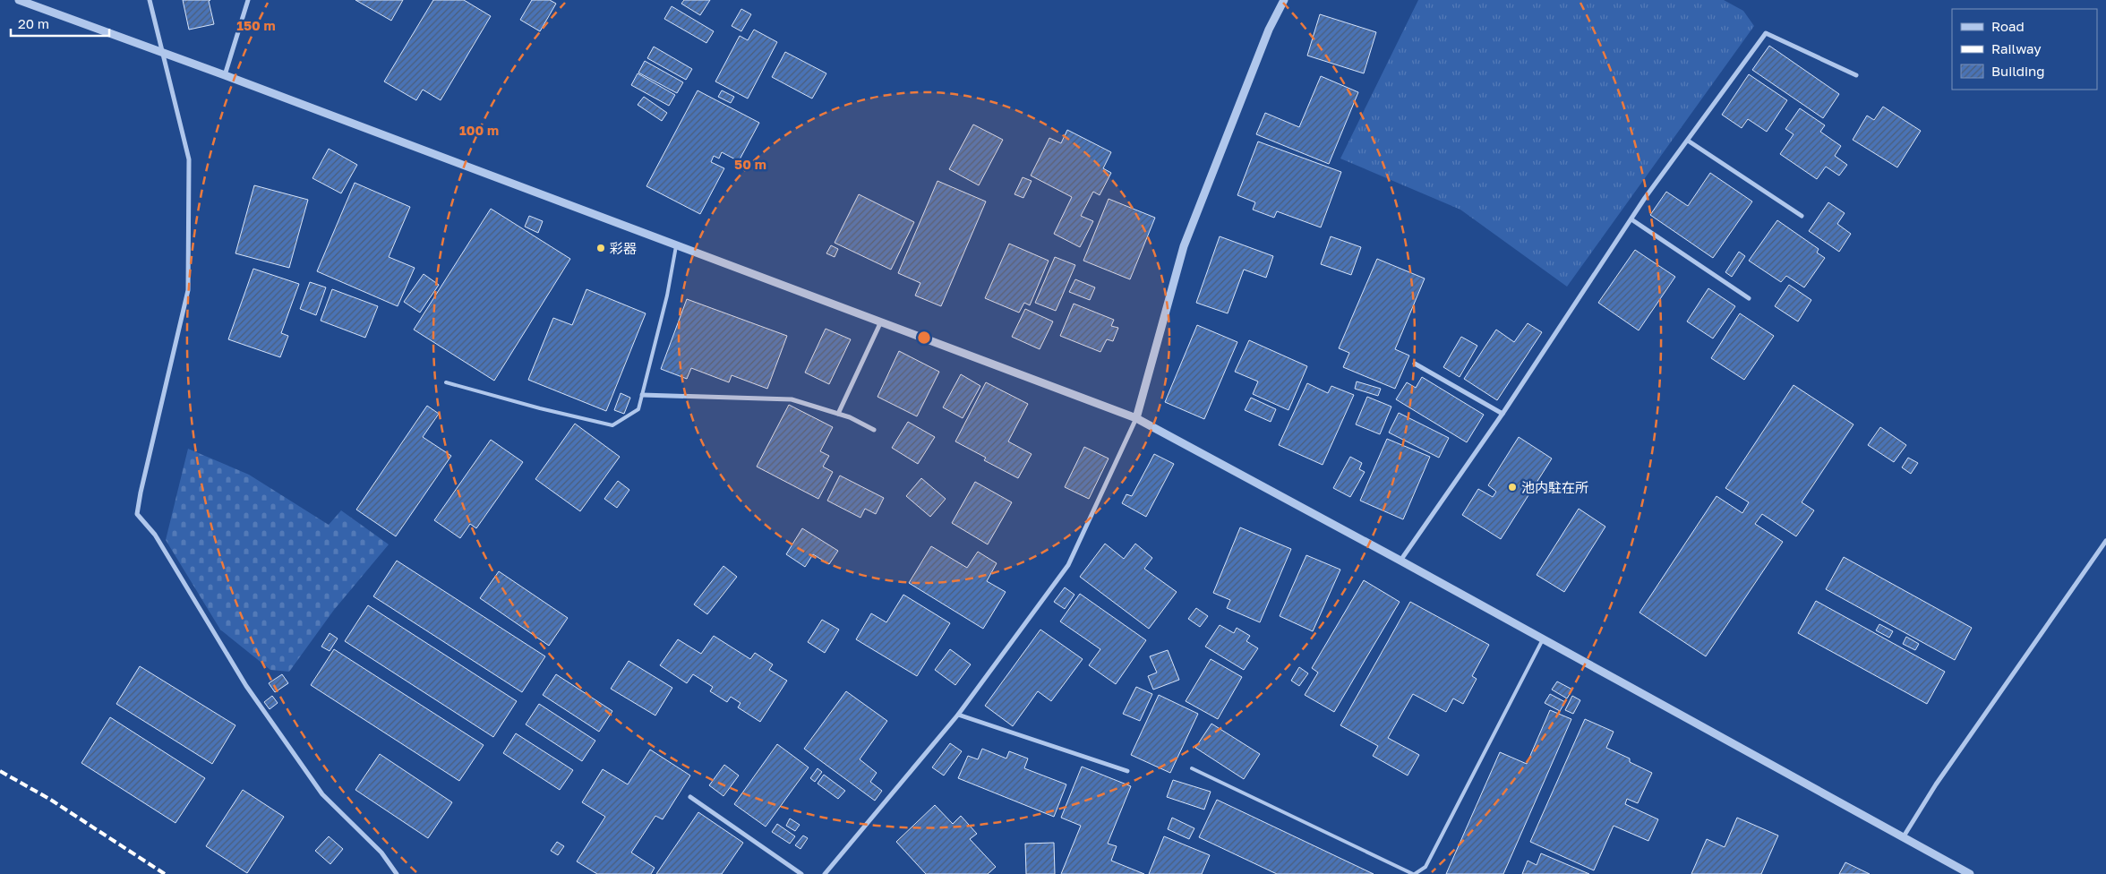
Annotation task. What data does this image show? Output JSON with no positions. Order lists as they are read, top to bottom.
{
  "places": ["彩器", "池内駐在所"],
  "legend": ["Road", "Railway", "Building"],
  "scale_bar": "20 m",
  "rings": ["150 m", "100 m", "50 m"]
}
